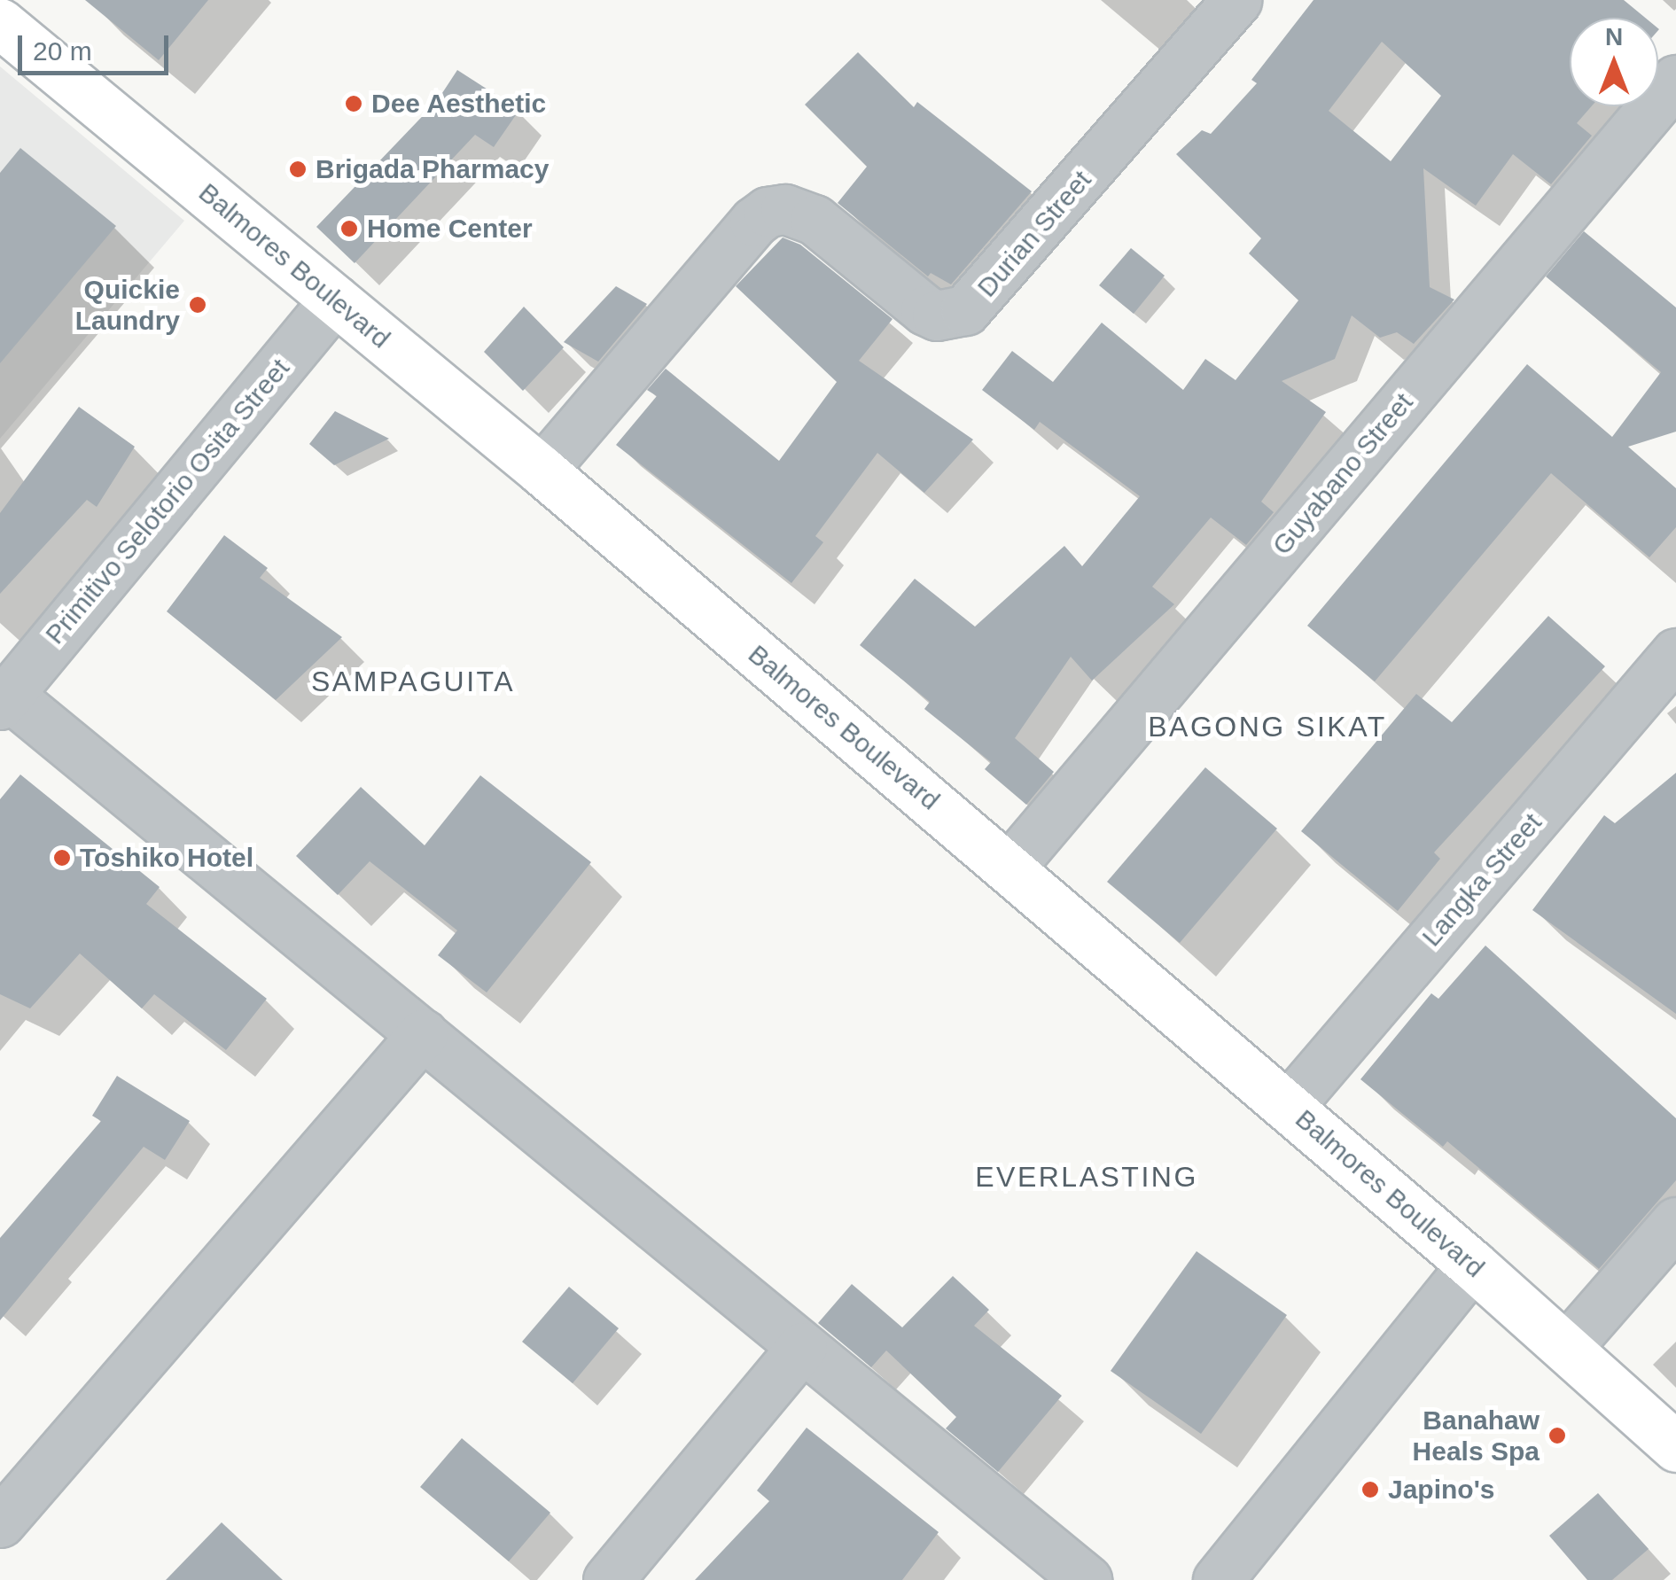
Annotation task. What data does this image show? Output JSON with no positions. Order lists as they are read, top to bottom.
{
  "streets": {
    "main road": ["Balmores Boulevard"],
    "street": [
      "Durian Street",
      "Guyabano Street",
      "Primitivo Selotorio Osita Street",
      "Langka Street"
    ]
  },
  "crossings": [
    ["Durian Street", "Balmores Boulevard"],
    ["Balmores Boulevard", "Guyabano Street"],
    ["Balmores Boulevard", "Primitivo Selotorio Osita Street"],
    ["Balmores Boulevard", "Langka Street"]
  ],
  "districts": ["SAMPAGUITA", "BAGONG SIKAT", "EVERLASTING"],
  "places": [
    "Dee Aesthetic",
    "Brigada Pharmacy",
    "Home Center",
    "Quickie Laundry",
    "Toshiko Hotel",
    "Banahaw Heals Spa",
    "Japino's"
  ],
  "scale_bar": "20 m",
  "north": "top"
}
